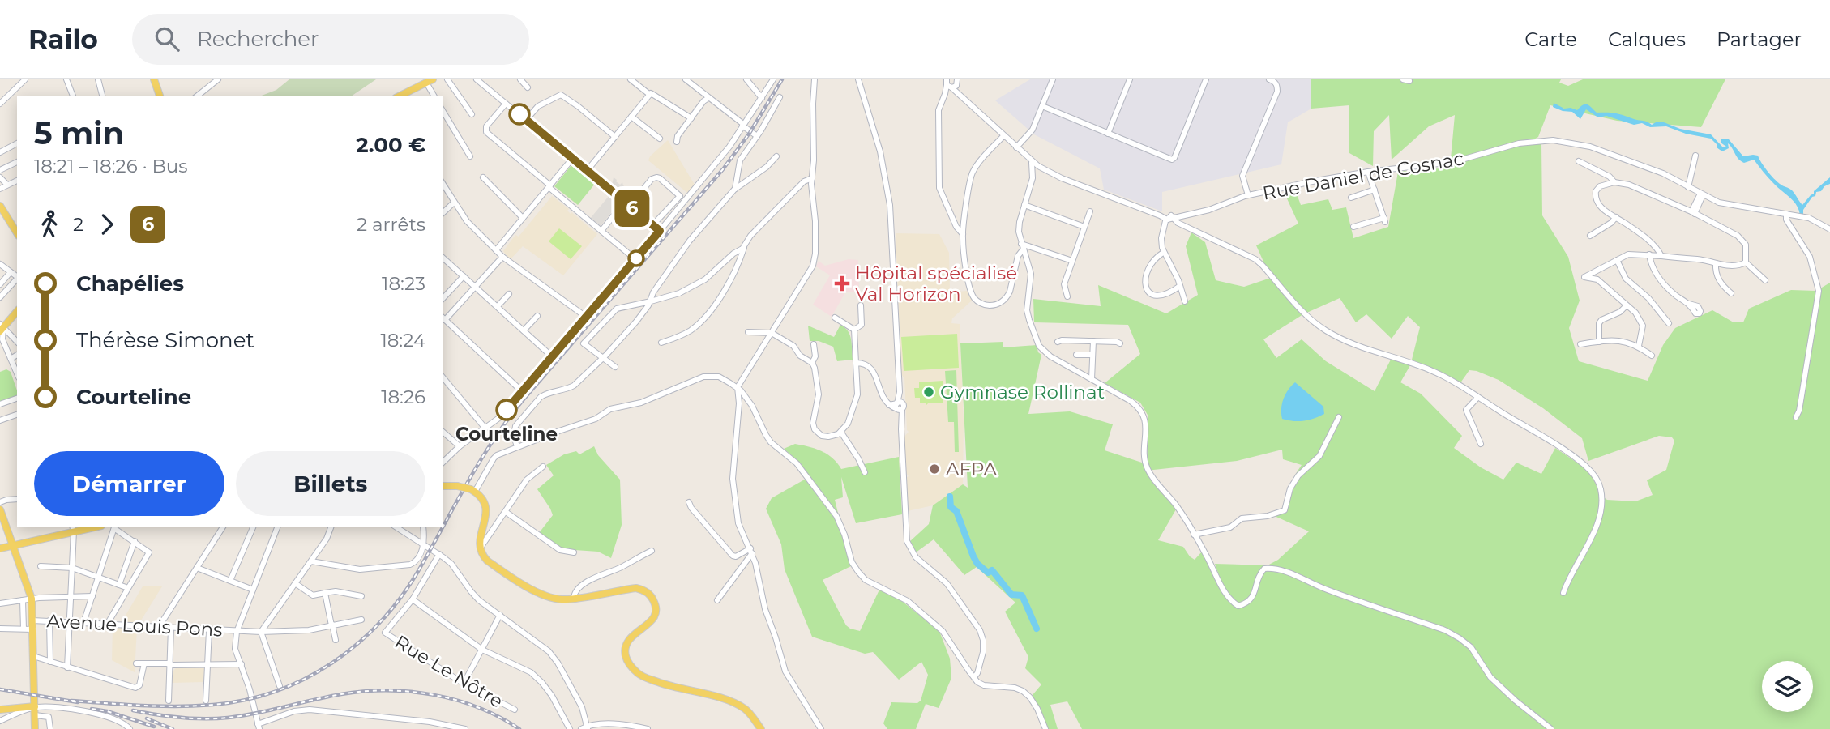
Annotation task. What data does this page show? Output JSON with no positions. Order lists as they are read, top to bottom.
{
  "streets": {
    "street": ["Rue Daniel de Cosnac", "Avenue Louis Pons", "Rue Le Nôtre"]
  },
  "places": {
    "health": ["Hôpital spécialisé Val Horizon"],
    "other": ["Gymnase Rollinat", "Courteline", "AFPA"]
  },
  "lines": ["bus line 6"],
  "page": {
    "header": "Railo",
    "search": "Rechercher",
    "nav": ["Carte", "Calques", "Partager"],
    "on_map": "6",
    "heading": ["5 min", "18:21 – 18:26 · Bus", "2.00 €"],
    "legs": ["2", "6", "2 arrêts"],
    "list": [
      {
        "name": "Chapélies",
        "value": "18:23"
      },
      {
        "name": "Thérèse Simonet",
        "value": "18:24"
      },
      {
        "name": "Courteline",
        "value": "18:26"
      }
    ],
    "buttons": ["Démarrer", "Billets"]
  }
}
